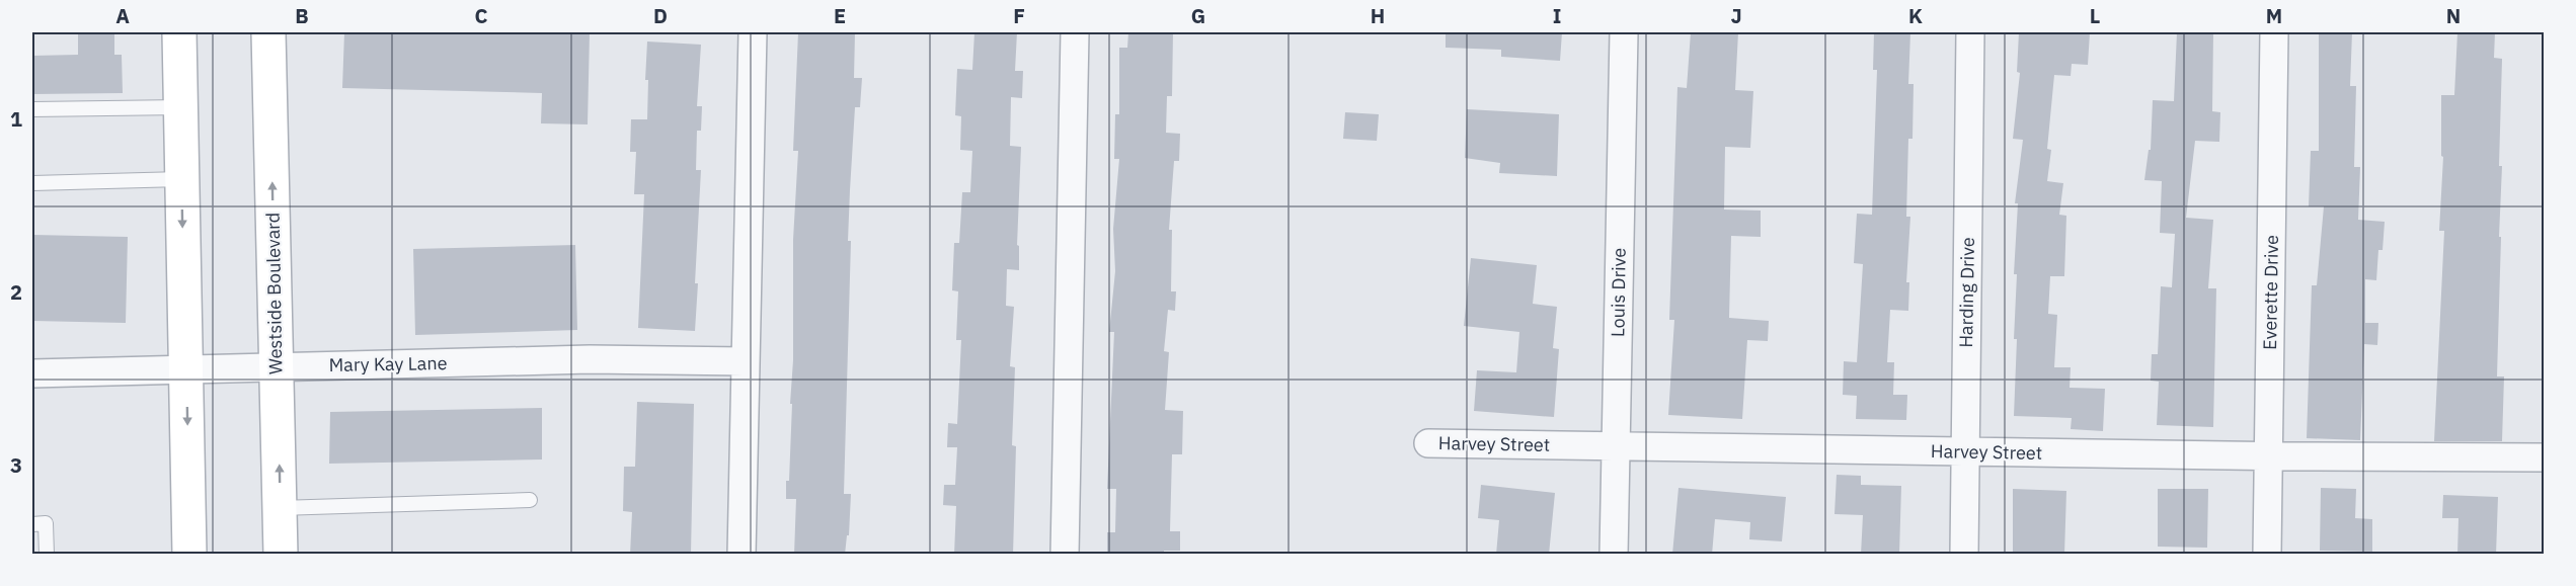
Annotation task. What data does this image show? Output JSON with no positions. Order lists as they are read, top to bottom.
{
  "streets": {
    "street": [
      "Louis Drive",
      "Harding Drive",
      "Everette Drive",
      "Westside Boulevard",
      "Mary Kay Lane",
      "Harvey Street"
    ]
  },
  "crossings": [
    ["Louis Drive", "Harvey Street"],
    ["Harding Drive", "Harvey Street"],
    ["Everette Drive", "Harvey Street"],
    ["Westside Boulevard", "Mary Kay Lane"]
  ],
  "grid": {
    "columns": [
      "A",
      "B",
      "C",
      "D",
      "E",
      "F",
      "G",
      "H",
      "I",
      "J",
      "K",
      "L",
      "M",
      "N"
    ],
    "rows": ["1", "2", "3"]
  }
}
